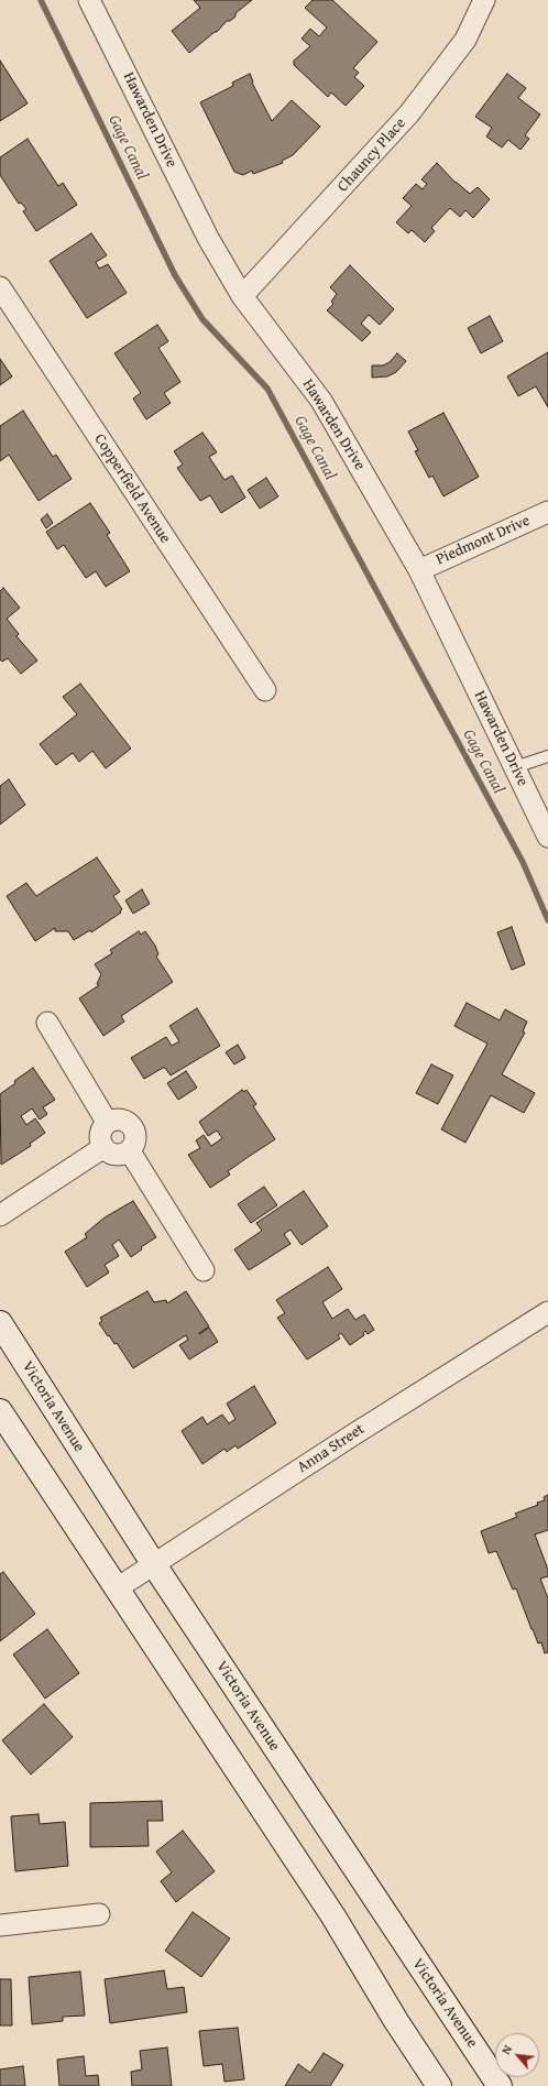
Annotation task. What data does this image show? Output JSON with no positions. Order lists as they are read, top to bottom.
{
  "streets": {
    "main road": ["Victoria Avenue"],
    "street": [
      "Hawarden Drive",
      "Chauncy Place",
      "Copperfield Avenue",
      "Piedmont Drive",
      "Anna Street"
    ]
  },
  "crossings": [
    ["Hawarden Drive", "Chauncy Place"],
    ["Hawarden Drive", "Piedmont Drive"],
    ["Victoria Avenue", "Anna Street"]
  ],
  "water": ["Gage Canal"],
  "north": "top left"
}
